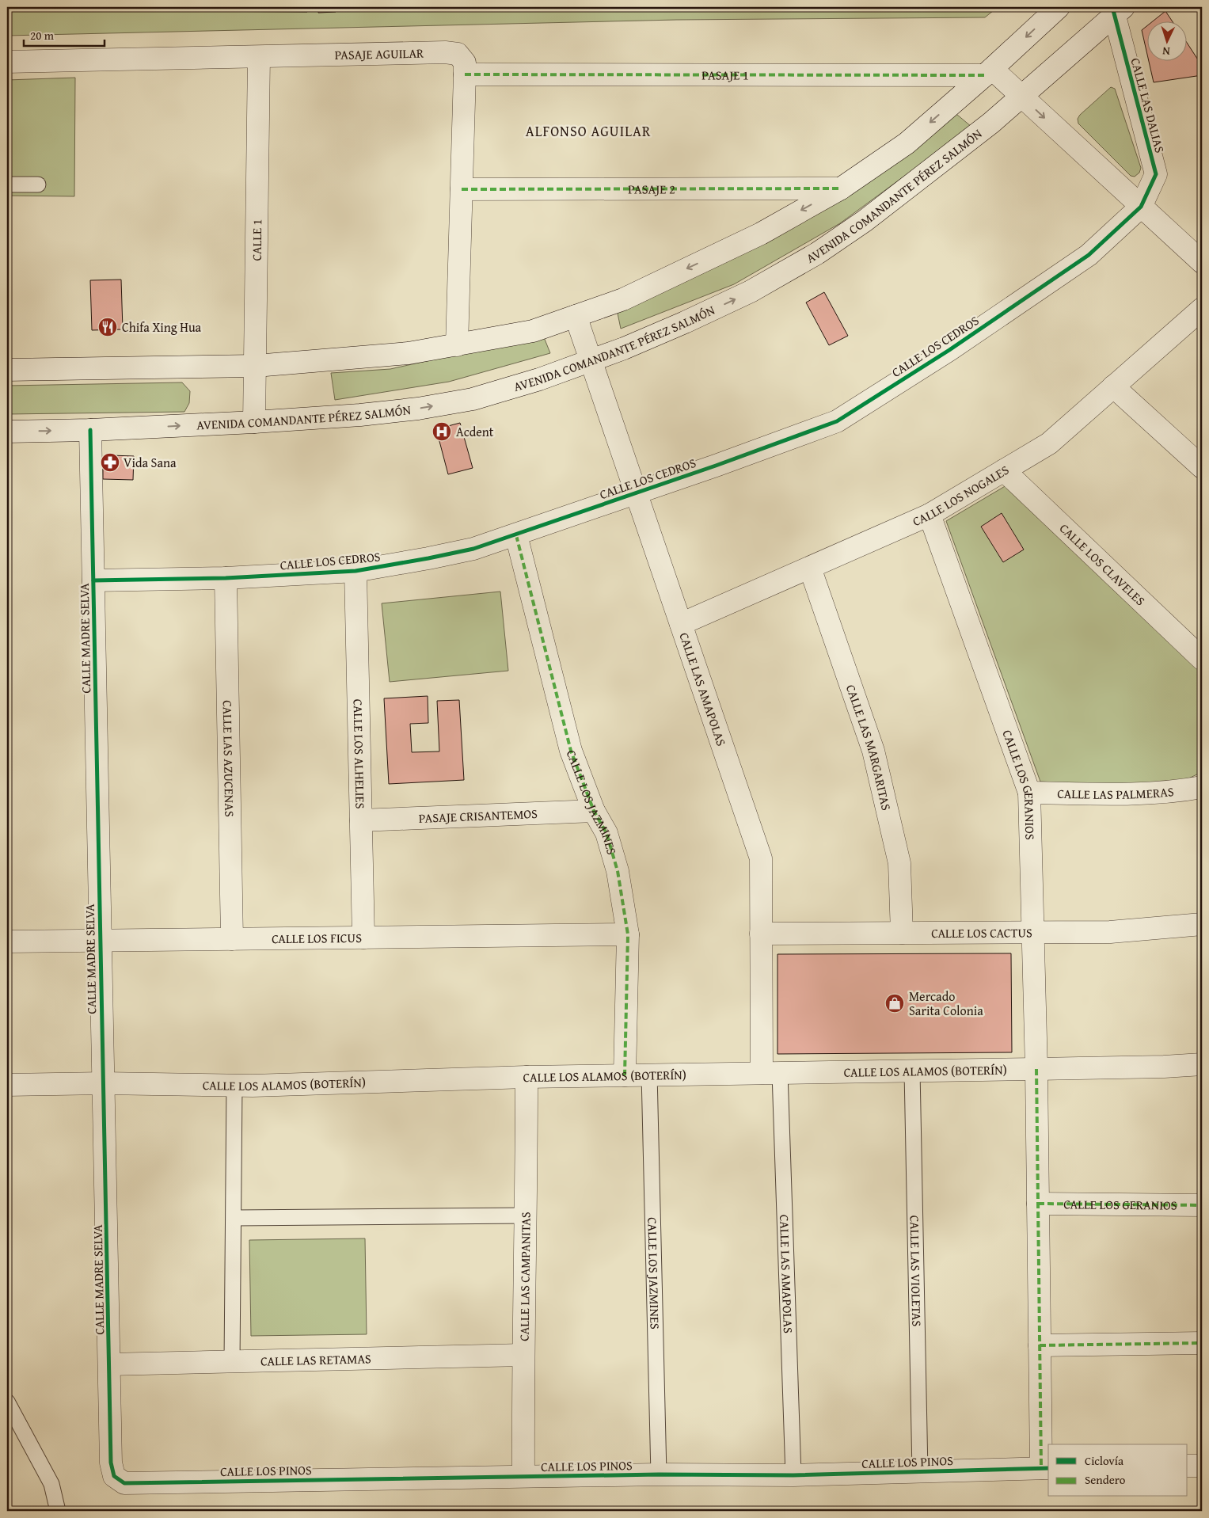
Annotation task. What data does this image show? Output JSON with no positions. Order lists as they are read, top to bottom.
{
  "streets": {
    "street": [
      "PASAJE AGUILAR",
      "PASAJE 1",
      "CALLE LAS DALIAS",
      "PASAJE 2",
      "AVENIDA COMANDANTE PÉREZ SALMÓN",
      "CALLE 1",
      "CALLE LOS CEDROS",
      "CALLE LOS NOGALES",
      "CALLE LOS CLAVELES",
      "CALLE MADRE SELVA",
      "CALLE LAS AMAPOLAS",
      "CALLE LAS MARGARITAS",
      "CALLE LOS ALHELIES",
      "CALLE LAS AZUCENAS",
      "CALLE LOS GERANIOS",
      "CALLE LAS PALMERAS",
      "CALLE LOS JAZMINES",
      "PASAJE CRISANTEMOS",
      "CALLE LOS CACTUS",
      "CALLE LOS FICUS",
      "CALLE LOS ALAMOS (BOTERÍN)",
      "CALLE LAS CAMPANITAS",
      "CALLE LAS RETAMAS",
      "CALLE LOS PINOS"
    ],
    "lane": ["CALLE LAS VIOLETAS"]
  },
  "crossings": [
    ["PASAJE AGUILAR", "PASAJE 1"],
    ["PASAJE AGUILAR", "PASAJE 2"],
    ["PASAJE AGUILAR", "CALLE 1"],
    ["CALLE LAS DALIAS", "AVENIDA COMANDANTE PÉREZ SALMÓN"],
    ["CALLE LAS DALIAS", "CALLE LOS CEDROS"],
    ["AVENIDA COMANDANTE PÉREZ SALMÓN", "CALLE 1"],
    ["AVENIDA COMANDANTE PÉREZ SALMÓN", "CALLE MADRE SELVA"],
    ["AVENIDA COMANDANTE PÉREZ SALMÓN", "CALLE LAS AMAPOLAS"],
    ["CALLE LOS CEDROS", "CALLE MADRE SELVA"],
    ["CALLE LOS CEDROS", "CALLE LAS AMAPOLAS"],
    ["CALLE LOS CEDROS", "CALLE LOS ALHELIES"],
    ["CALLE LOS CEDROS", "CALLE LAS AZUCENAS"],
    ["CALLE LOS CEDROS", "CALLE LOS JAZMINES"],
    ["CALLE LOS NOGALES", "CALLE LOS CLAVELES"],
    ["CALLE LOS NOGALES", "CALLE LAS AMAPOLAS"],
    ["CALLE LOS NOGALES", "CALLE LAS MARGARITAS"],
    ["CALLE LOS NOGALES", "CALLE LOS GERANIOS"],
    ["CALLE MADRE SELVA", "CALLE LOS FICUS"],
    ["CALLE MADRE SELVA", "CALLE LOS ALAMOS (BOTERÍN)"],
    ["CALLE MADRE SELVA", "CALLE LAS RETAMAS"],
    ["CALLE MADRE SELVA", "CALLE LOS PINOS"],
    ["CALLE LAS AMAPOLAS", "CALLE LOS CACTUS"],
    ["CALLE LAS AMAPOLAS", "CALLE LOS ALAMOS (BOTERÍN)"],
    ["CALLE LAS AMAPOLAS", "CALLE LOS PINOS"],
    ["CALLE LAS MARGARITAS", "CALLE LOS CACTUS"],
    ["CALLE LOS ALHELIES", "PASAJE CRISANTEMOS"],
    ["CALLE LOS ALHELIES", "CALLE LOS FICUS"],
    ["CALLE LAS AZUCENAS", "CALLE LOS FICUS"],
    ["CALLE LOS GERANIOS", "CALLE LAS PALMERAS"],
    ["CALLE LOS GERANIOS", "CALLE LOS CACTUS"],
    ["CALLE LOS GERANIOS", "CALLE LOS ALAMOS (BOTERÍN)"],
    ["CALLE LOS GERANIOS", "CALLE LOS PINOS"],
    ["CALLE LOS JAZMINES", "PASAJE CRISANTEMOS"],
    ["CALLE LOS JAZMINES", "CALLE LOS FICUS"],
    ["CALLE LOS JAZMINES", "CALLE LOS ALAMOS (BOTERÍN)"],
    ["CALLE LOS JAZMINES", "CALLE LOS PINOS"],
    ["CALLE LOS ALAMOS (BOTERÍN)", "CALLE LAS VIOLETAS"],
    ["CALLE LOS ALAMOS (BOTERÍN)", "CALLE LAS CAMPANITAS"],
    ["CALLE LAS VIOLETAS", "CALLE LOS PINOS"],
    ["CALLE LAS CAMPANITAS", "CALLE LAS RETAMAS"],
    ["CALLE LAS CAMPANITAS", "CALLE LOS PINOS"]
  ],
  "districts": ["ALFONSO AGUILAR"],
  "places": {
    "restaurant": ["Chifa Xing Hua"],
    "hospital": ["Acdent"],
    "pharmacy": ["Vida Sana"],
    "shop": ["Mercado Sarita Colonia"]
  },
  "legend": ["Ciclovía", "Sendero"],
  "scale_bar": "20 m",
  "north": "bottom"
}
